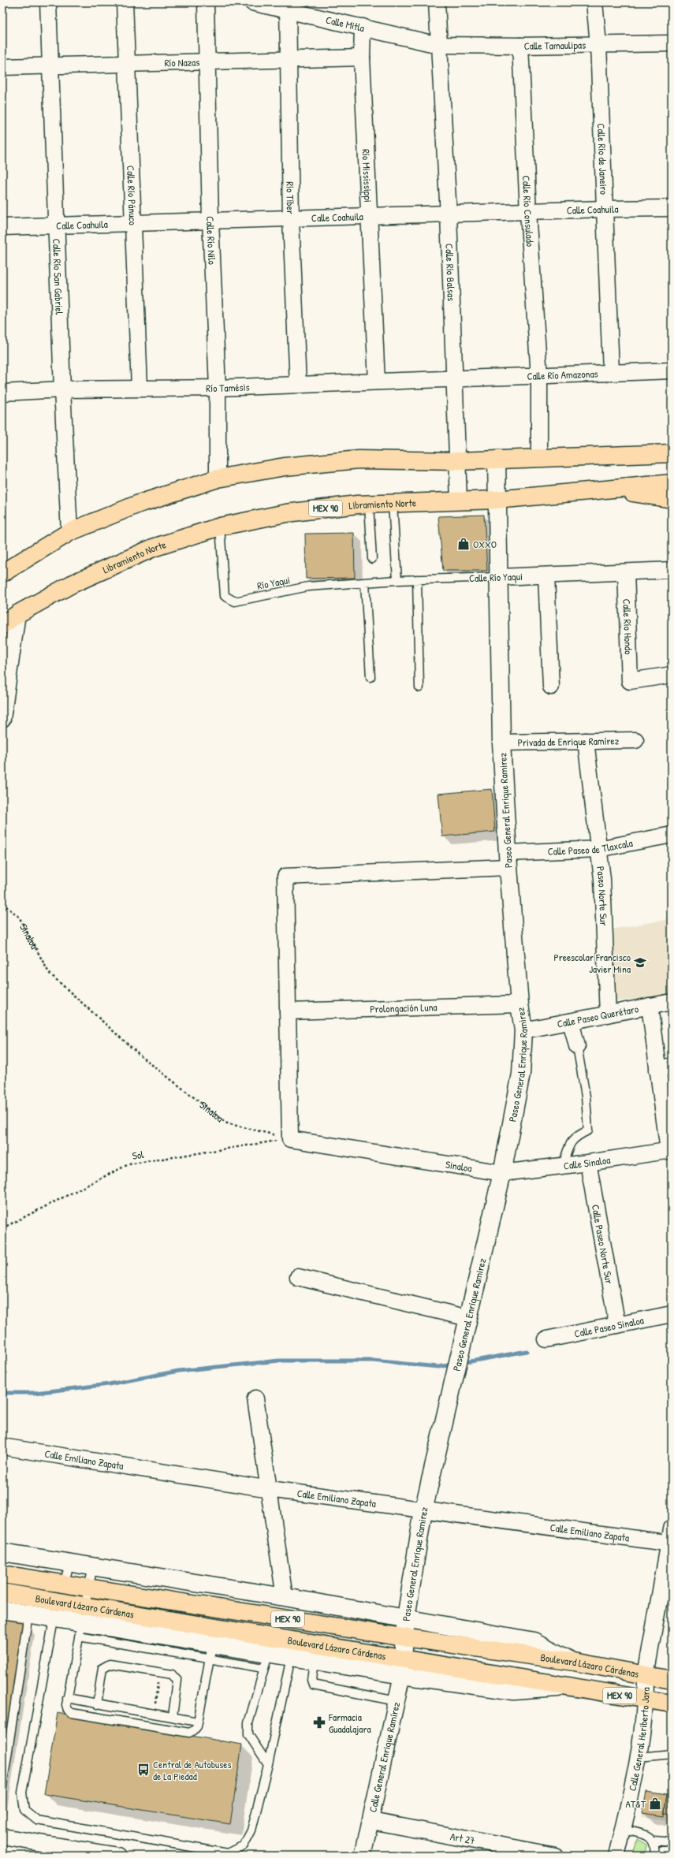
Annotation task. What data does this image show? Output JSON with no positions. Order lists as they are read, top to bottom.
{
  "streets": {
    "main road": ["Libramiento Norte", "MEX 90", "Boulevard Lázaro Cárdenas"],
    "street": [
      "Calle Mitla",
      "Calle Tamaulipas",
      "Río Nazas",
      "Calle Río de Janeiro",
      "Río Mississippi",
      "Calle Río Pánuco",
      "Río Tíber",
      "Calle Coahuila",
      "Calle Río Consulado",
      "Calle Río Nilo",
      "Calle Río Balsas",
      "Calle Río San Gabriel",
      "Calle Río Amazonas",
      "Río Tamésis",
      "Calle Río Yaqui",
      "Calle Río Hondo",
      "Privada de Enrique Ramírez",
      "Paseo General Enrique Ramirez",
      "Calle Paseo de Tlaxcala",
      "Paseo Norte Sur",
      "Sinaloa",
      "Prolongación Luna",
      "Calle Paseo Querétaro",
      "Calle Sinaloa",
      "Calle Paseo Norte Sur",
      "Calle Paseo Sinaloa",
      "Calle Emiliano Zapata",
      "Calle General Heriberto Jara",
      "Calle General Enrique Ramírez",
      "Art 27"
    ],
    "lane": ["Río Yaqui"],
    "path": ["Sol"]
  },
  "crossings": [
    ["Calle Mitla", "Calle Tamaulipas"],
    ["Calle Mitla", "Río Mississippi"],
    ["Calle Mitla", "Río Tíber"],
    ["Calle Mitla", "Calle Río Balsas"],
    ["Calle Tamaulipas", "Calle Río de Janeiro"],
    ["Calle Tamaulipas", "Calle Río Consulado"],
    ["Calle Tamaulipas", "Calle Río Balsas"],
    ["Río Nazas", "Río Mississippi"],
    ["Río Nazas", "Calle Río Pánuco"],
    ["Río Nazas", "Río Tíber"],
    ["Río Nazas", "Calle Río Nilo"],
    ["Río Nazas", "Calle Río San Gabriel"],
    ["Calle Río de Janeiro", "Calle Coahuila"],
    ["Calle Río de Janeiro", "Calle Río Amazonas"],
    ["Río Mississippi", "Calle Coahuila"],
    ["Río Mississippi", "Río Tamésis"],
    ["Calle Río Pánuco", "Calle Coahuila"],
    ["Calle Río Pánuco", "Río Tamésis"],
    ["Río Tíber", "Calle Coahuila"],
    ["Río Tíber", "Río Tamésis"],
    ["Calle Coahuila", "Calle Río Consulado"],
    ["Calle Coahuila", "Calle Río Nilo"],
    ["Calle Coahuila", "Calle Río Balsas"],
    ["Calle Coahuila", "Calle Río San Gabriel"],
    ["Calle Río Consulado", "Calle Río Amazonas"],
    ["Calle Río Nilo", "Río Tamésis"],
    ["Calle Río Balsas", "Calle Río Amazonas"],
    ["Calle Río Balsas", "Río Tamésis"],
    ["Calle Río Balsas", "Libramiento Norte"],
    ["Calle Río San Gabriel", "Río Tamésis"],
    ["Calle Río Amazonas", "Río Tamésis"],
    ["Libramiento Norte", "Río Yaqui"],
    ["Libramiento Norte", "Paseo General Enrique Ramirez"],
    ["Calle Río Yaqui", "Río Yaqui"],
    ["Calle Río Yaqui", "Calle Río Hondo"],
    ["Calle Río Yaqui", "Paseo General Enrique Ramirez"],
    ["Privada de Enrique Ramírez", "Paseo General Enrique Ramirez"],
    ["Privada de Enrique Ramírez", "Paseo Norte Sur"],
    ["Paseo General Enrique Ramirez", "Calle Paseo de Tlaxcala"],
    ["Paseo General Enrique Ramirez", "Sinaloa"],
    ["Paseo General Enrique Ramirez", "Prolongación Luna"],
    ["Paseo General Enrique Ramirez", "Calle Paseo Querétaro"],
    ["Paseo General Enrique Ramirez", "Calle Sinaloa"],
    ["Paseo General Enrique Ramirez", "Calle Emiliano Zapata"],
    ["Paseo General Enrique Ramirez", "Boulevard Lázaro Cárdenas"],
    ["Paseo General Enrique Ramirez", "Calle General Enrique Ramírez"],
    ["Calle Paseo de Tlaxcala", "Paseo Norte Sur"],
    ["Calle Paseo de Tlaxcala", "Prolongación Luna"],
    ["Paseo Norte Sur", "Calle Paseo Querétaro"],
    ["Sinaloa", "Sol"],
    ["Sinaloa", "Calle Sinaloa"],
    ["Calle Sinaloa", "Calle Paseo Norte Sur"],
    ["Calle Paseo Norte Sur", "Calle Paseo Sinaloa"],
    ["Calle Emiliano Zapata", "Calle General Heriberto Jara"],
    ["Boulevard Lázaro Cárdenas", "Calle General Heriberto Jara"],
    ["Boulevard Lázaro Cárdenas", "Calle General Enrique Ramírez"],
    ["Calle General Enrique Ramírez", "Art 27"]
  ],
  "places": {
    "shop": ["OXXO", "AT&T"],
    "school or university": ["Preescolar Francisco Javier Mina"],
    "pharmacy": ["Farmacia Guadalajara"],
    "bus stop": ["Central de Autobuses de La Piedad"]
  }
}
